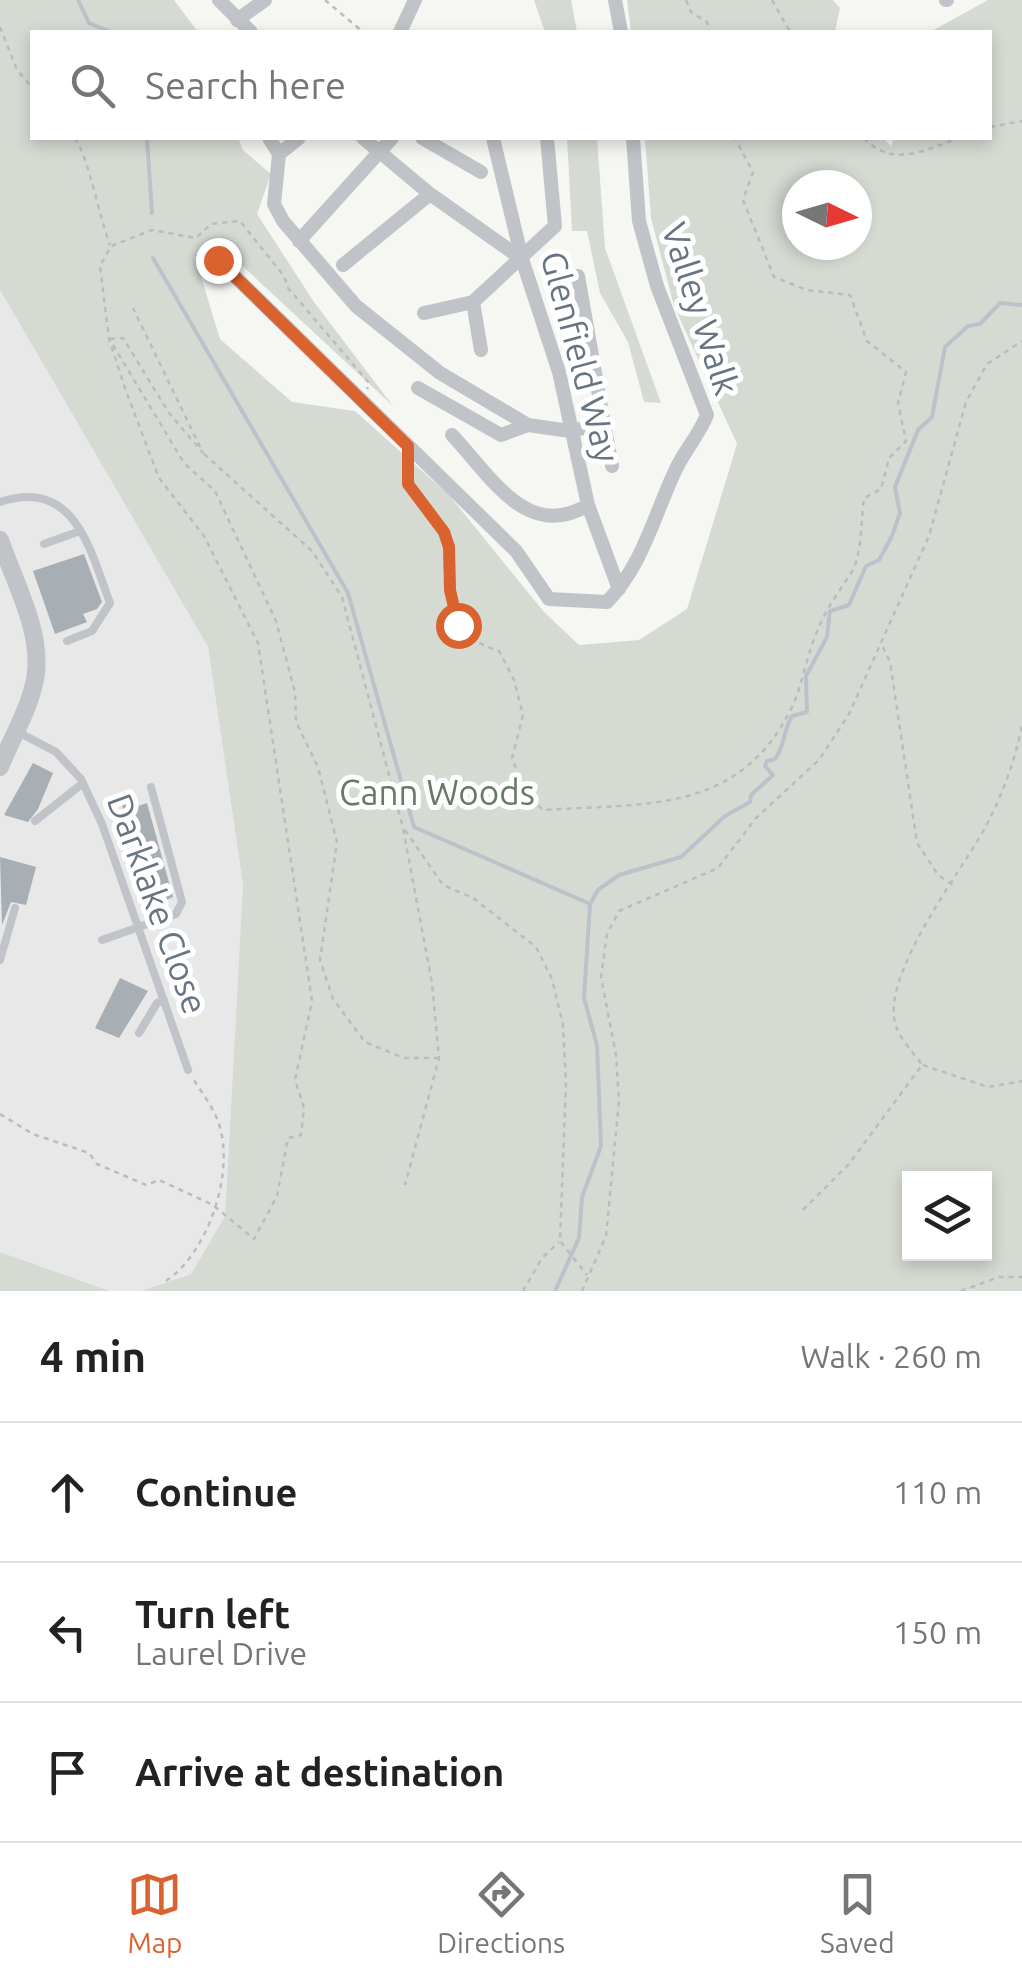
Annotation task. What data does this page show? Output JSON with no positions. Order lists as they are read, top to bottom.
{
  "streets": {
    "street": ["Valley Walk", "Glenfield Way"],
    "lane": ["Darklake Close"]
  },
  "crossings": [
    ["Valley Walk", "Glenfield Way"]
  ],
  "parks": ["Cann Woods"],
  "north": "right",
  "page": {
    "search": "Search here",
    "heading": ["4 min", "Walk · 260 m"],
    "list": [
      ["Continue", "110 m"],
      ["Turn left", "Laurel Drive", "150 m"],
      "Arrive at destination"
    ],
    "nav": ["Map", "Directions", "Saved"]
  }
}
